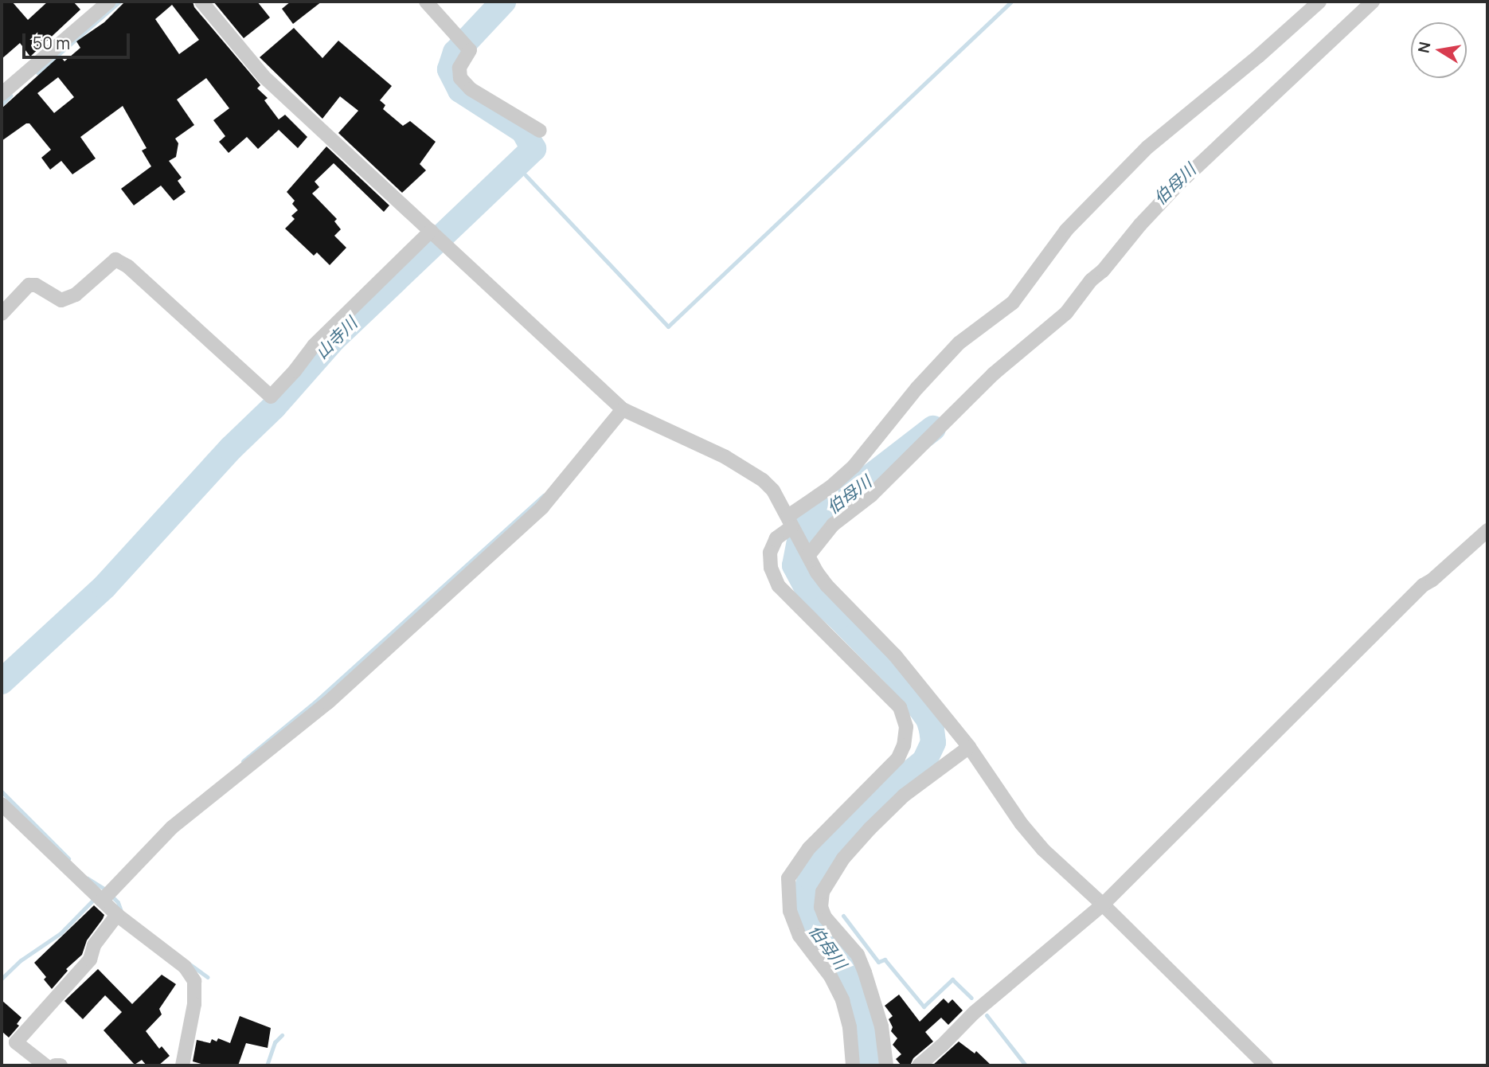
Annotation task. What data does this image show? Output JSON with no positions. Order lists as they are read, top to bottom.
{
  "water": ["伯母川", "山寺川"],
  "scale_bar": "50 m",
  "north": "left"
}
